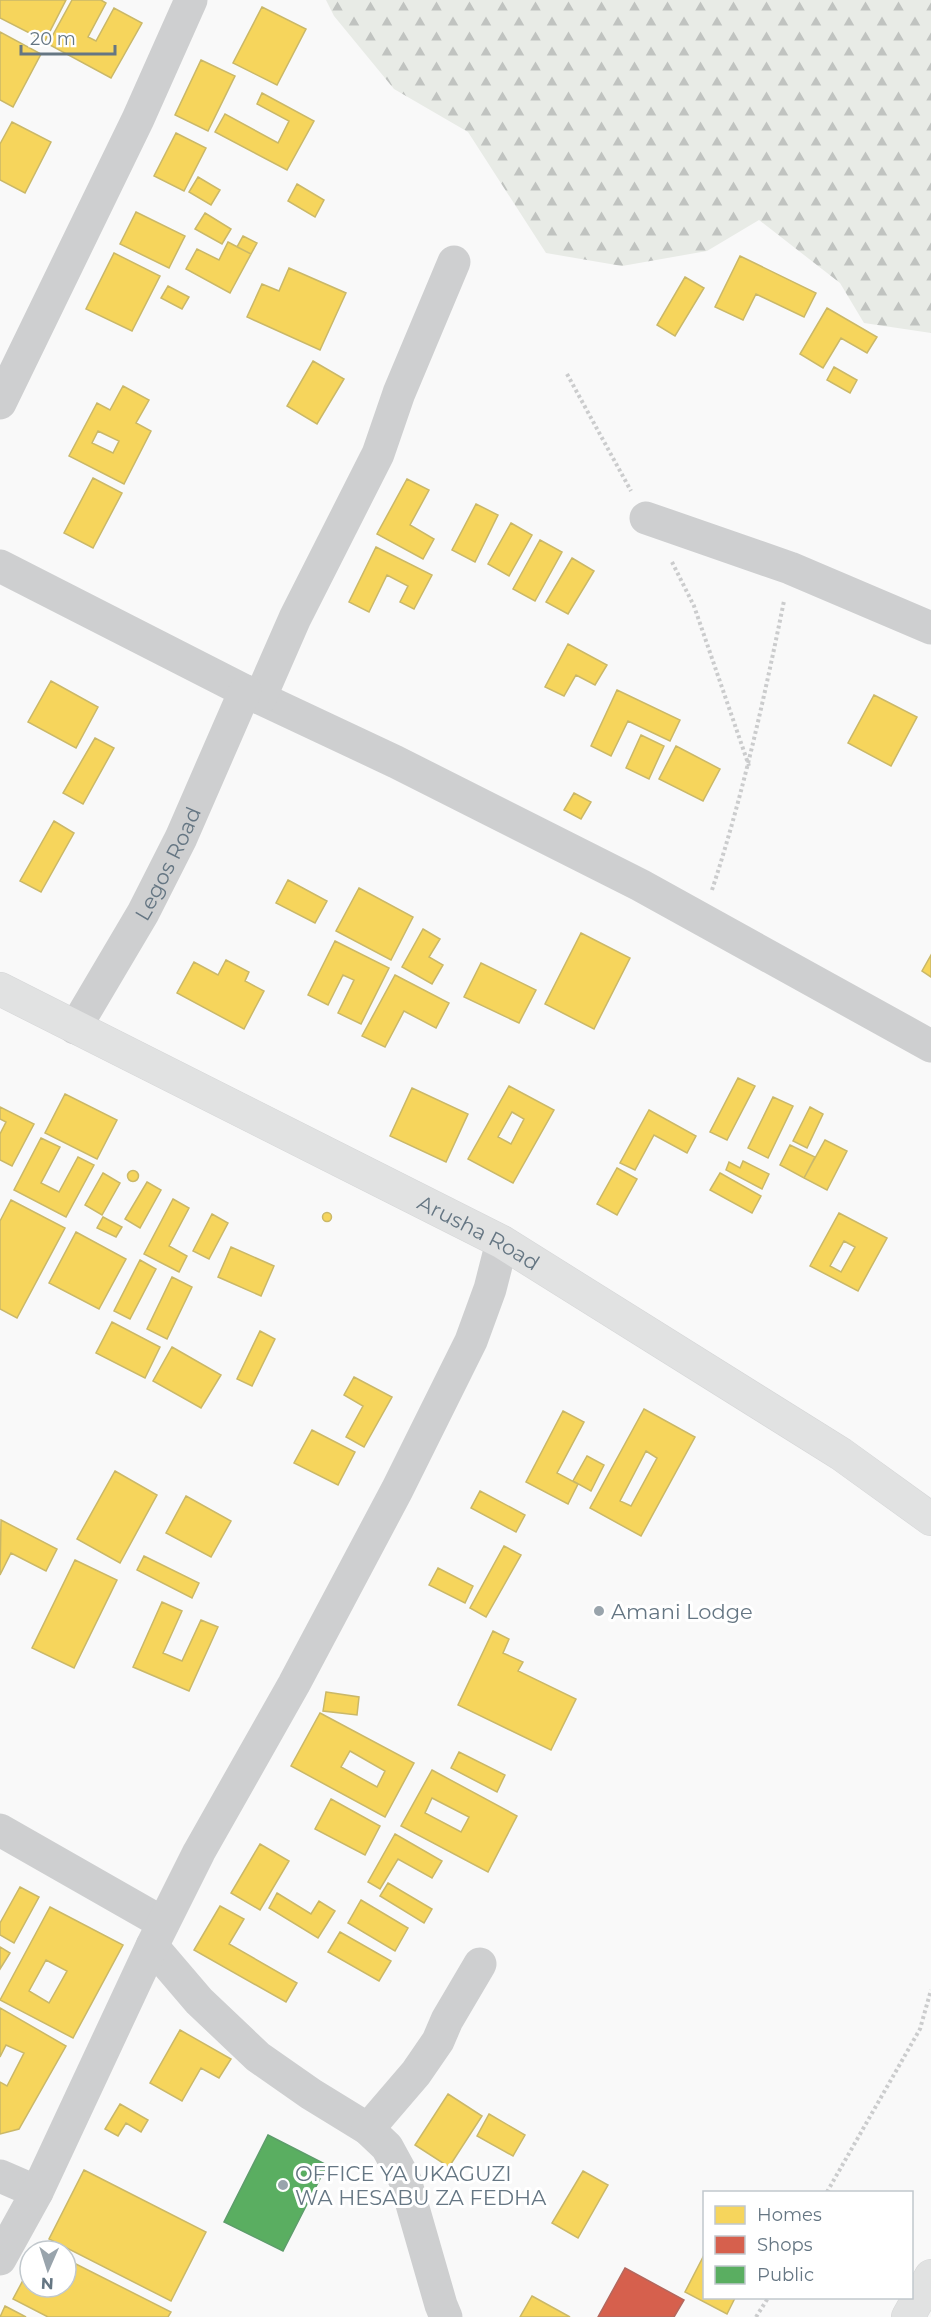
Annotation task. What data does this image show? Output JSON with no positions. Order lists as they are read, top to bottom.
{
  "streets": {
    "main road": ["Arusha Road"],
    "street": ["Legos Road"]
  },
  "crossings": [
    ["Legos Road", "Arusha Road"]
  ],
  "places": ["Amani Lodge", "OFFICE YA UKAGUZI WA HESABU ZA FEDHA"],
  "legend": ["Homes", "Shops", "Public"],
  "scale_bar": "20 m",
  "north": "bottom"
}
